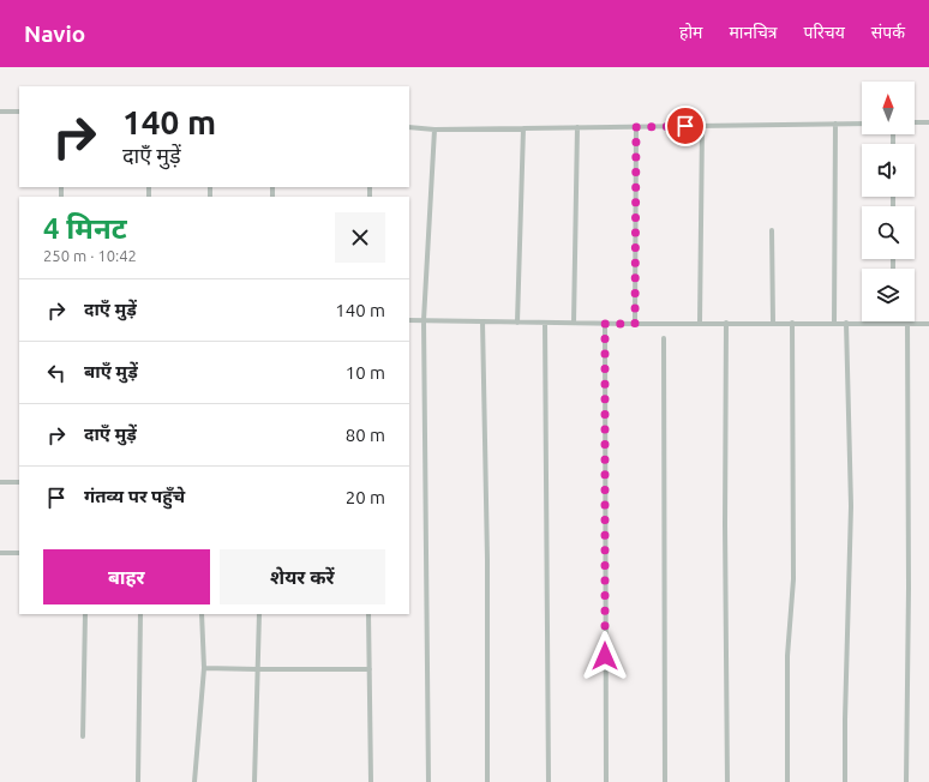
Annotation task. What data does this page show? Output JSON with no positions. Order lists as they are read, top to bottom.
{
  "north": "top",
  "page": {
    "header": "Navio",
    "nav": [
      "होम",
      "मानचित्र",
      "परिचय",
      "संपर्क"
    ],
    "turn": ["140 m", "दाएँ मुड़ें"],
    "heading": ["4 मिनट", "250 m · 10:42"],
    "list": [
      {
        "name": "दाएँ मुड़ें",
        "value": "140 m"
      },
      {
        "name": "बाएँ मुड़ें",
        "value": "10 m"
      },
      {
        "name": "दाएँ मुड़ें",
        "value": "80 m"
      },
      {
        "name": "गंतव्य पर पहुँचे",
        "value": "20 m"
      }
    ],
    "buttons": ["बाहर", "शेयर करें"]
  }
}
